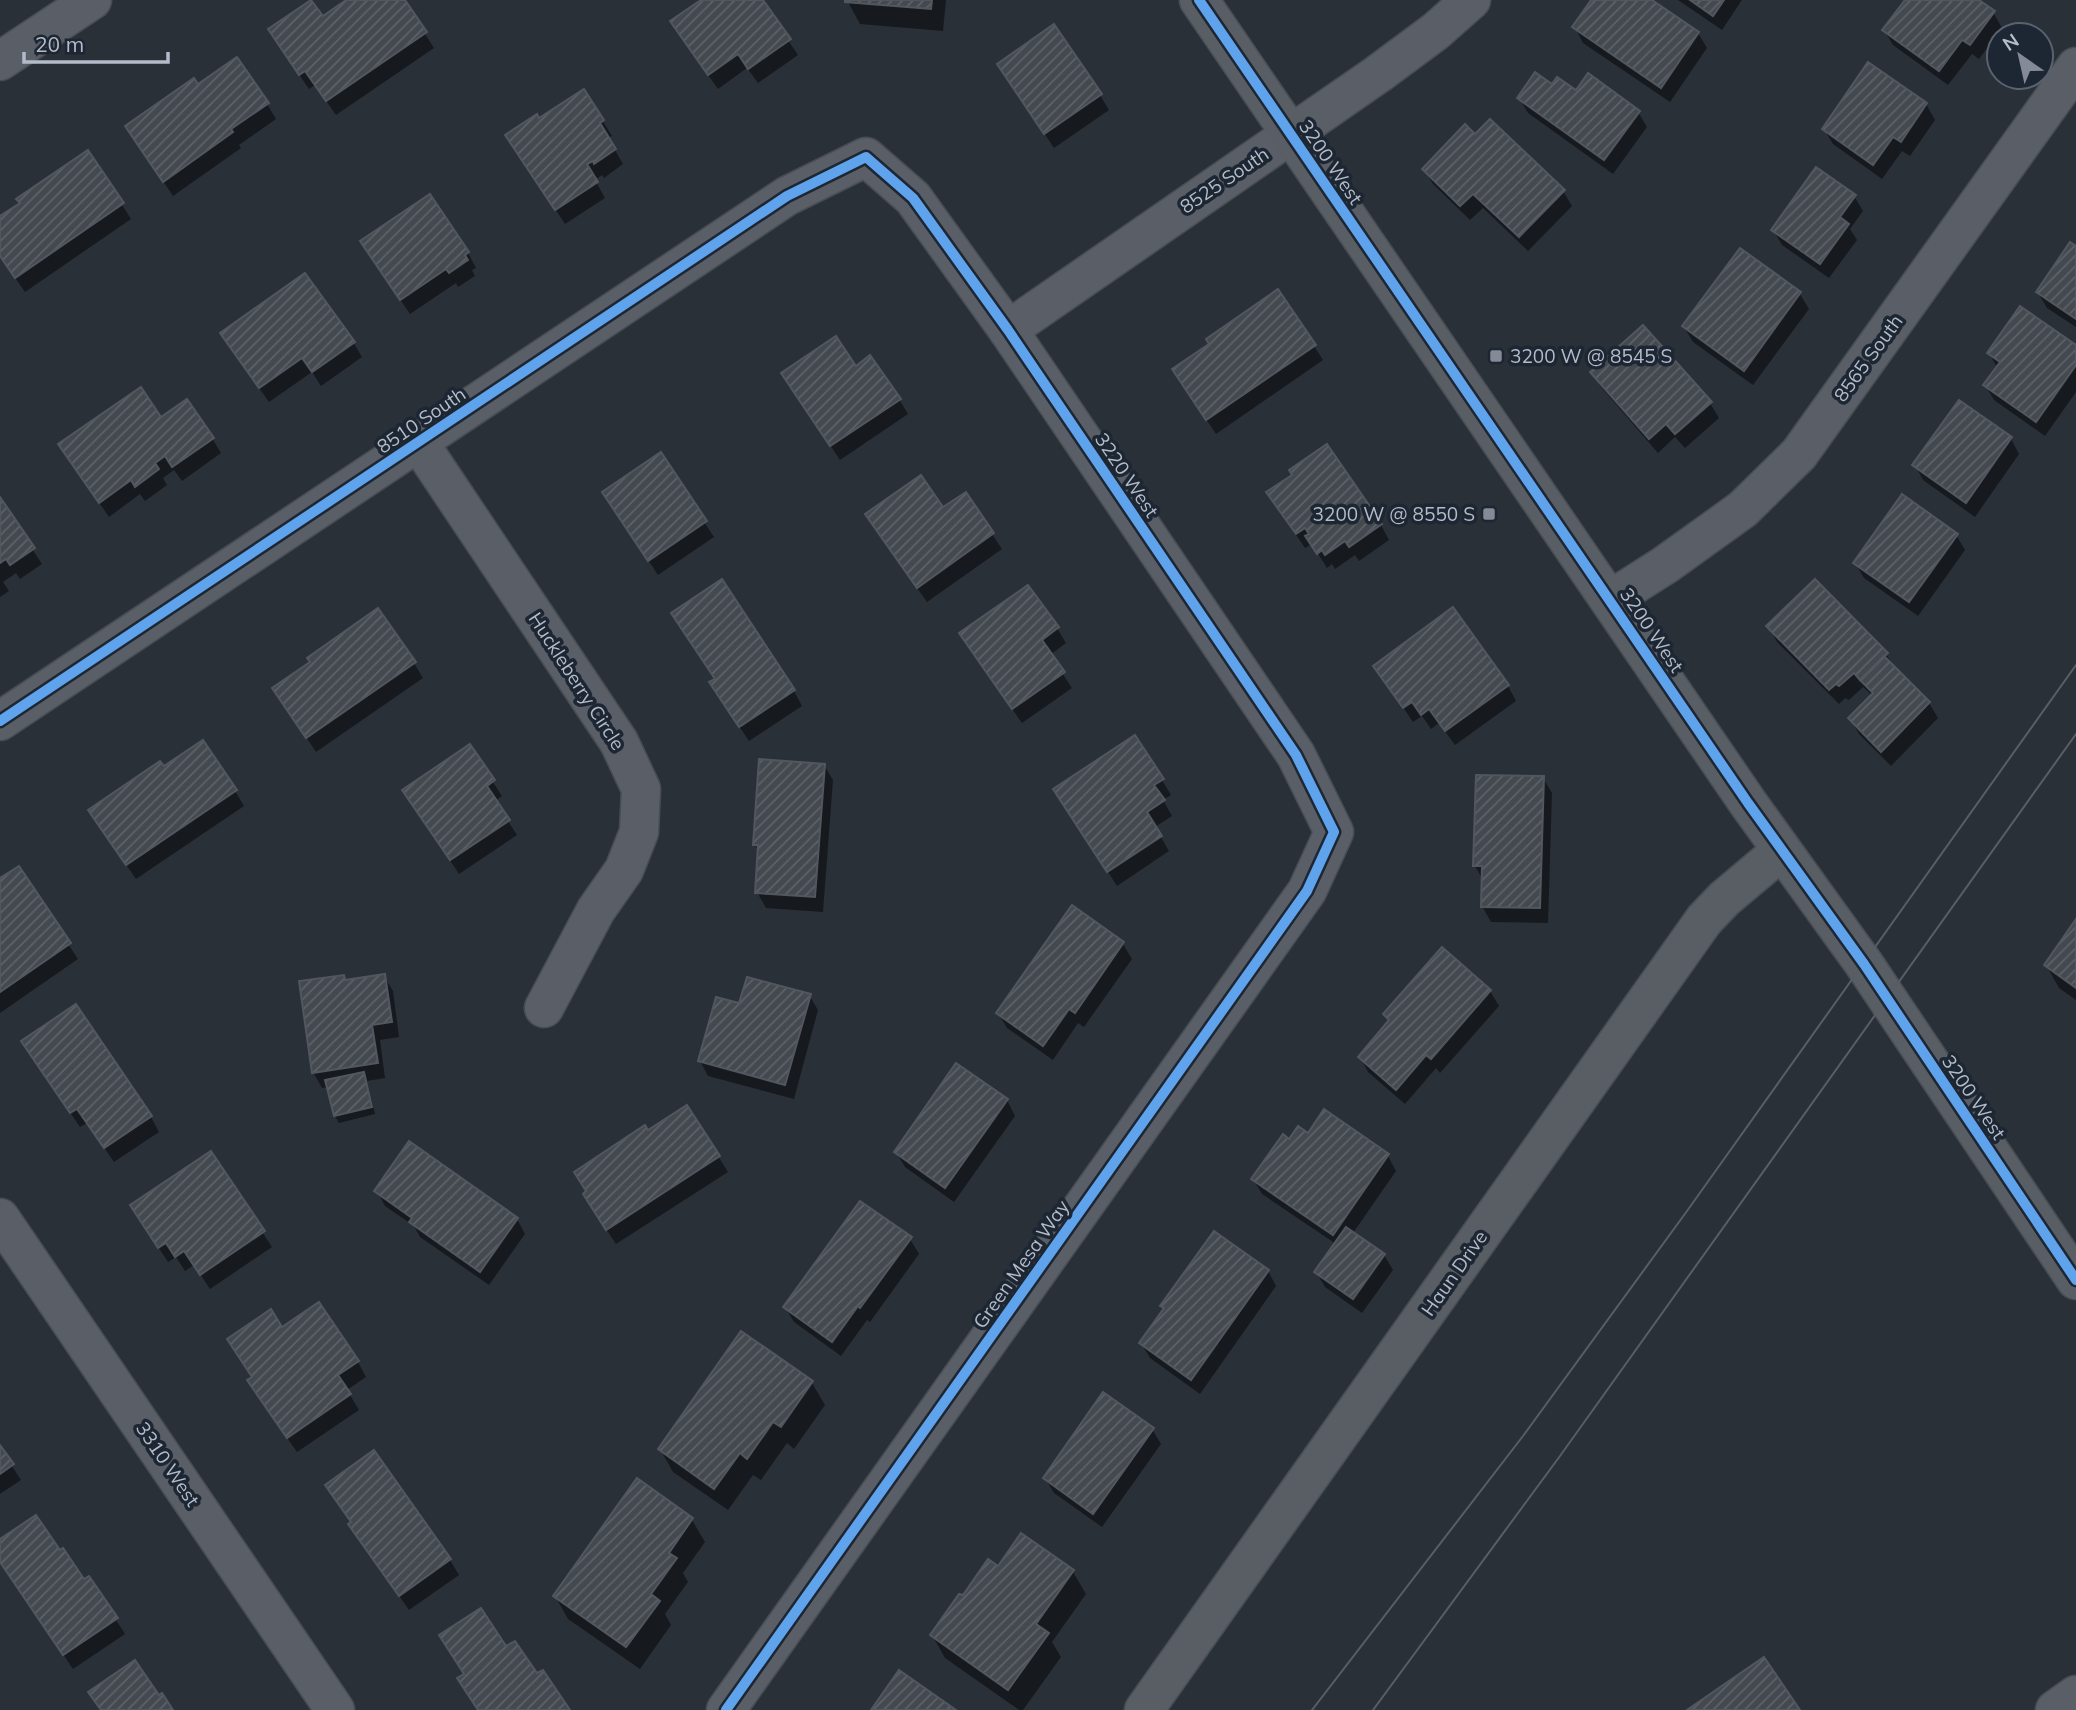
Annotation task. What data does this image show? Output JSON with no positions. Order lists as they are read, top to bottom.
{
  "streets": {
    "street": [
      "3200 West",
      "8525 South",
      "8565 South",
      "8510 South",
      "3220 West",
      "Huckleberry Circle",
      "Green Mesa Way",
      "Haun Drive",
      "3310 West"
    ]
  },
  "crossings": [
    ["3200 West", "8525 South"],
    ["3200 West", "8565 South"],
    ["3200 West", "Haun Drive"],
    ["8525 South", "3220 West"],
    ["8510 South", "3220 West"],
    ["8510 South", "Huckleberry Circle"],
    ["3220 West", "Green Mesa Way"]
  ],
  "places": {
    "transit": ["3200 W @ 8545 S", "3200 W @ 8550 S"]
  },
  "scale_bar": "20 m",
  "north": "top left"
}
